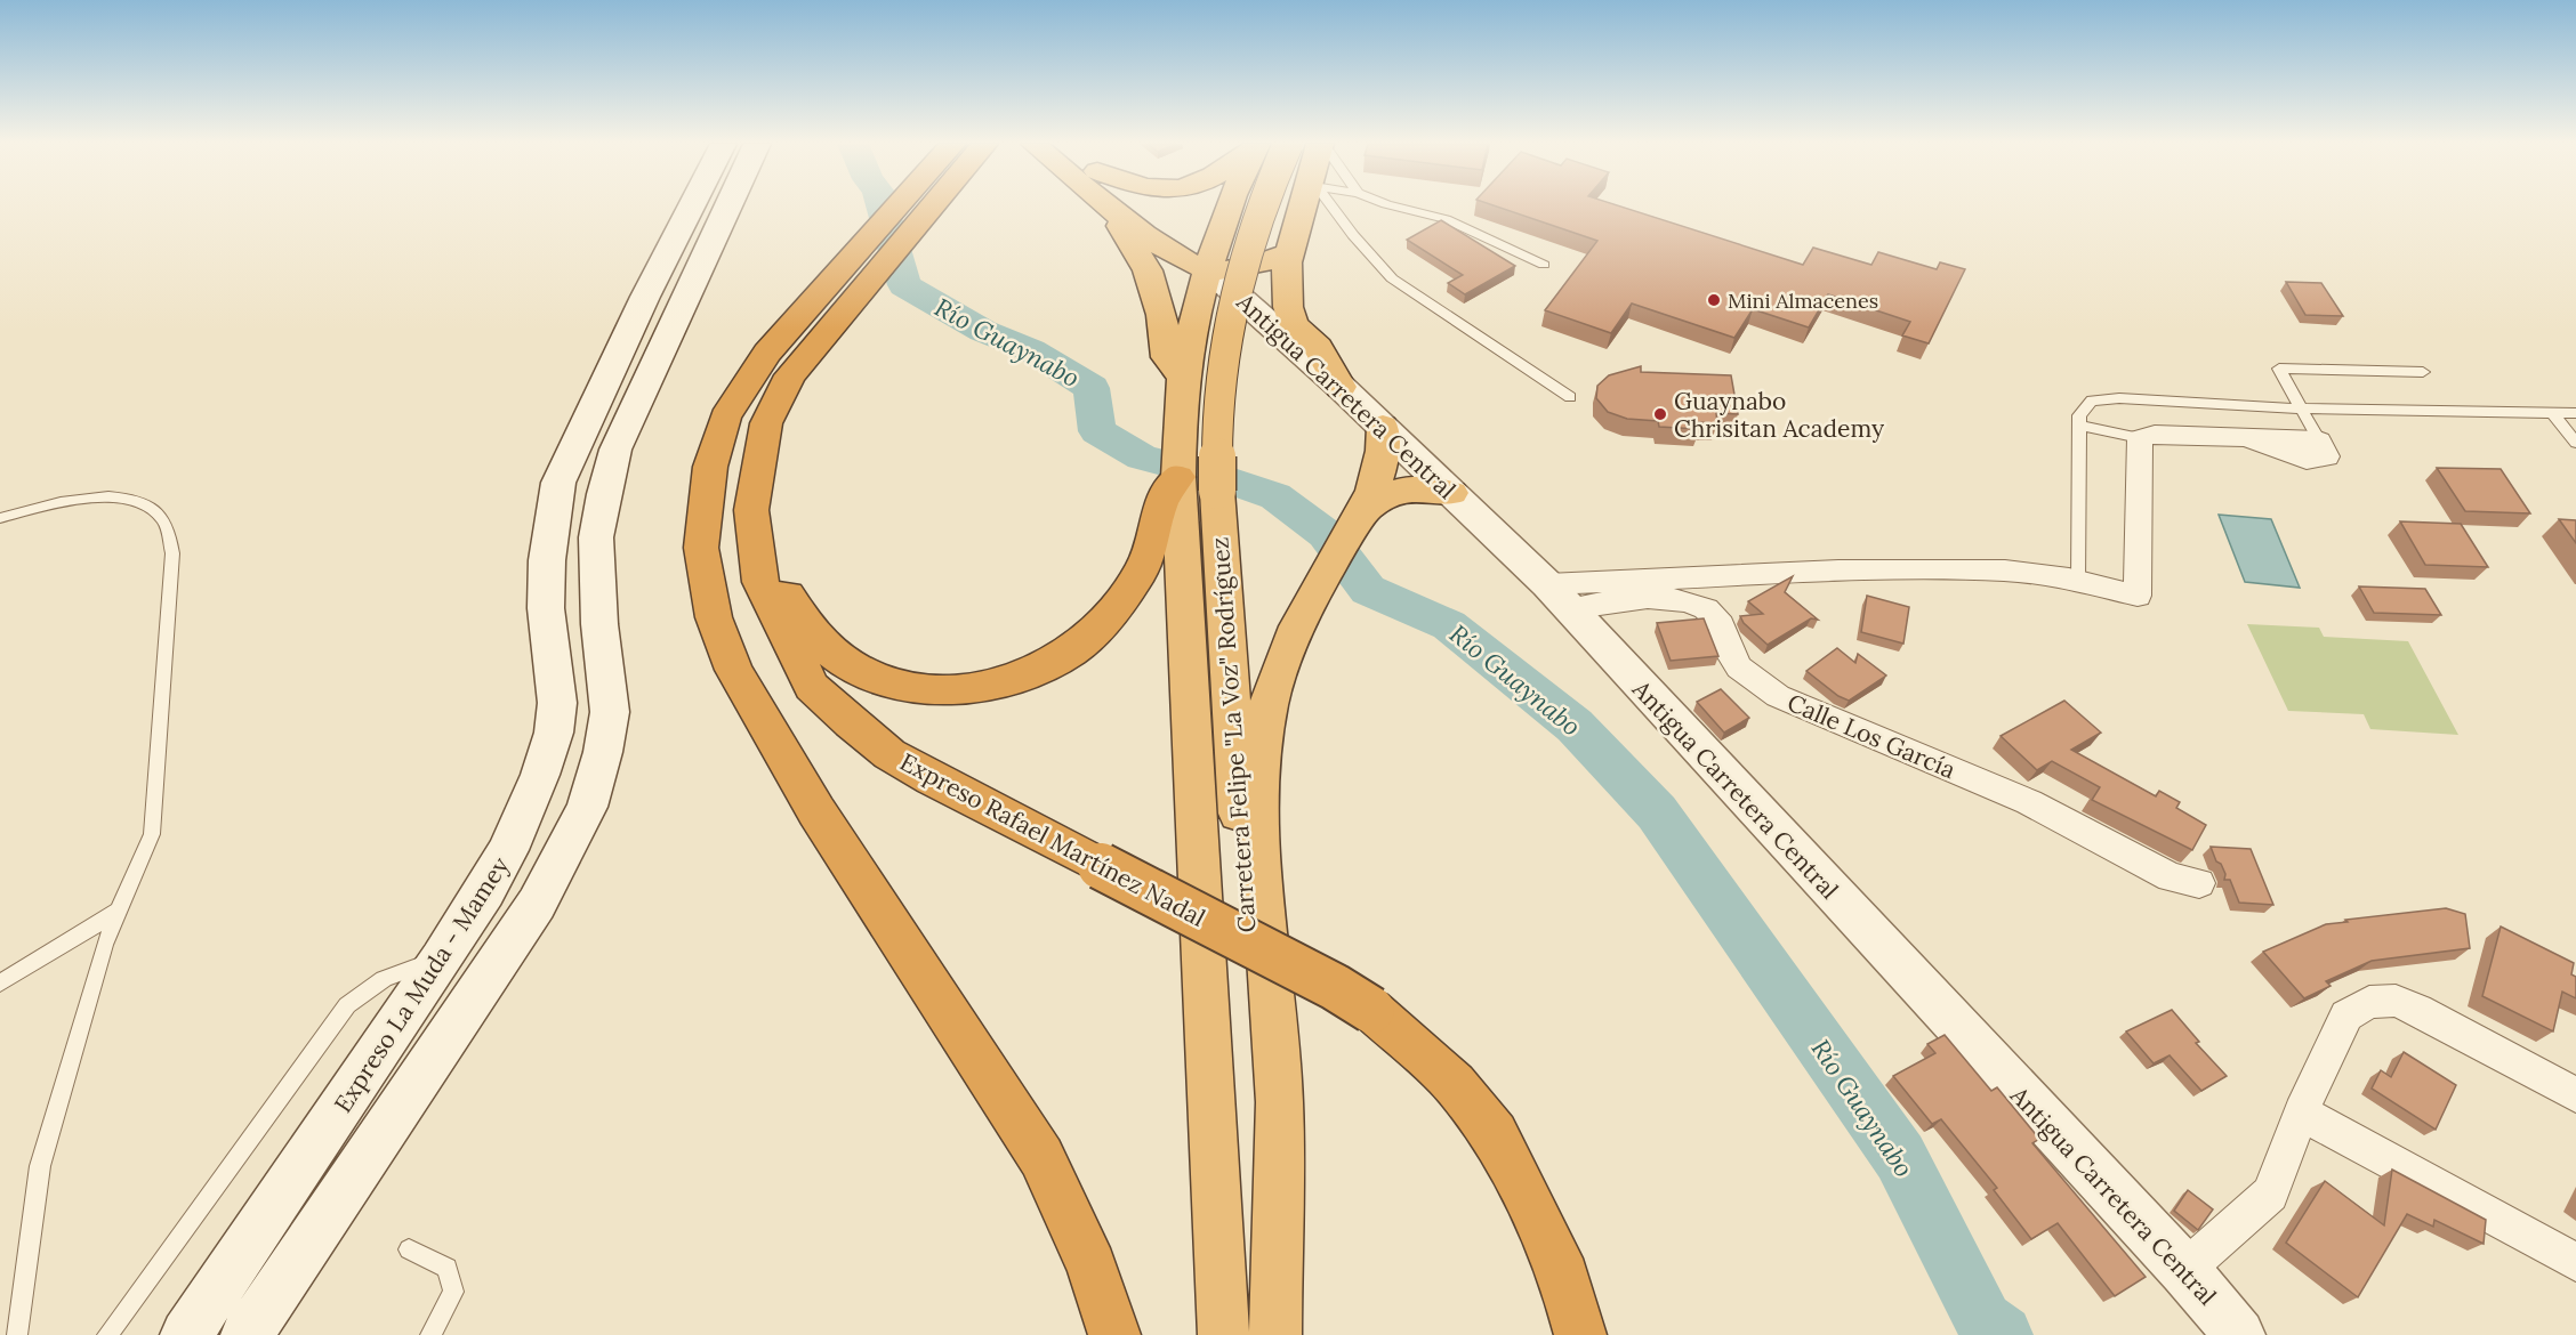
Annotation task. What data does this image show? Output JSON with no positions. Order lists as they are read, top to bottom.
{
  "streets": {
    "highway": ["Carretera Felipe \"La Voz\" Rodríguez", "Expreso Rafael Martínez Nadal"],
    "main road": ["Antigua Carretera Central", "Expreso La Muda - Mamey"],
    "street": ["Calle Los García"]
  },
  "crossings": [
    ["Antigua Carretera Central", "Carretera Felipe \"La Voz\" Rodríguez"],
    ["Antigua Carretera Central", "Calle Los García"]
  ],
  "water": ["Río Guaynabo"],
  "places": ["Mini Almacenes", "Guaynabo Chrisitan Academy"]
}
